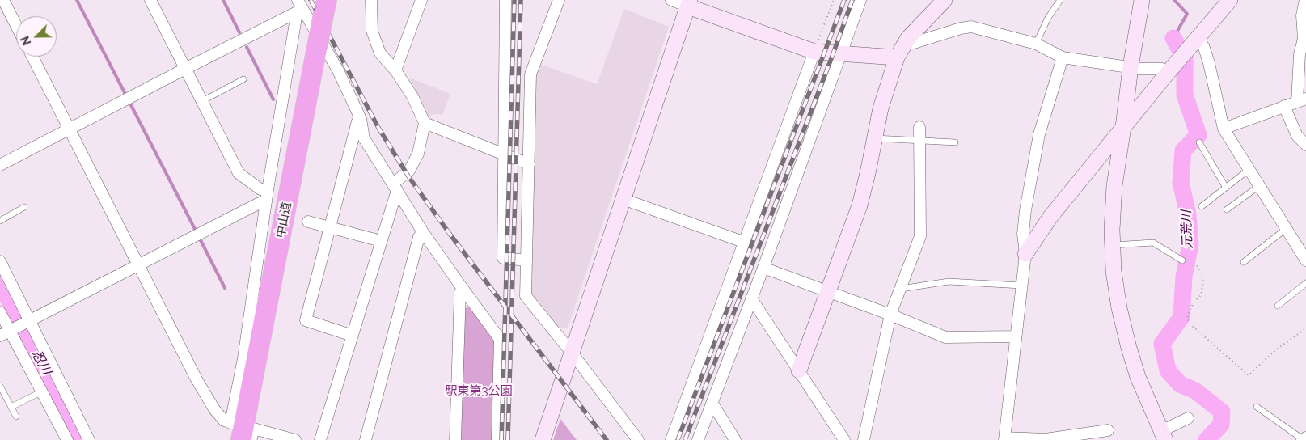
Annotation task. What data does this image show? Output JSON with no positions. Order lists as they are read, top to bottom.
{
  "streets": {
    "highway": ["中山道"]
  },
  "water": ["元荒川", "忍川"],
  "parks": ["駅東第3公園"],
  "north": "bottom left"
}
